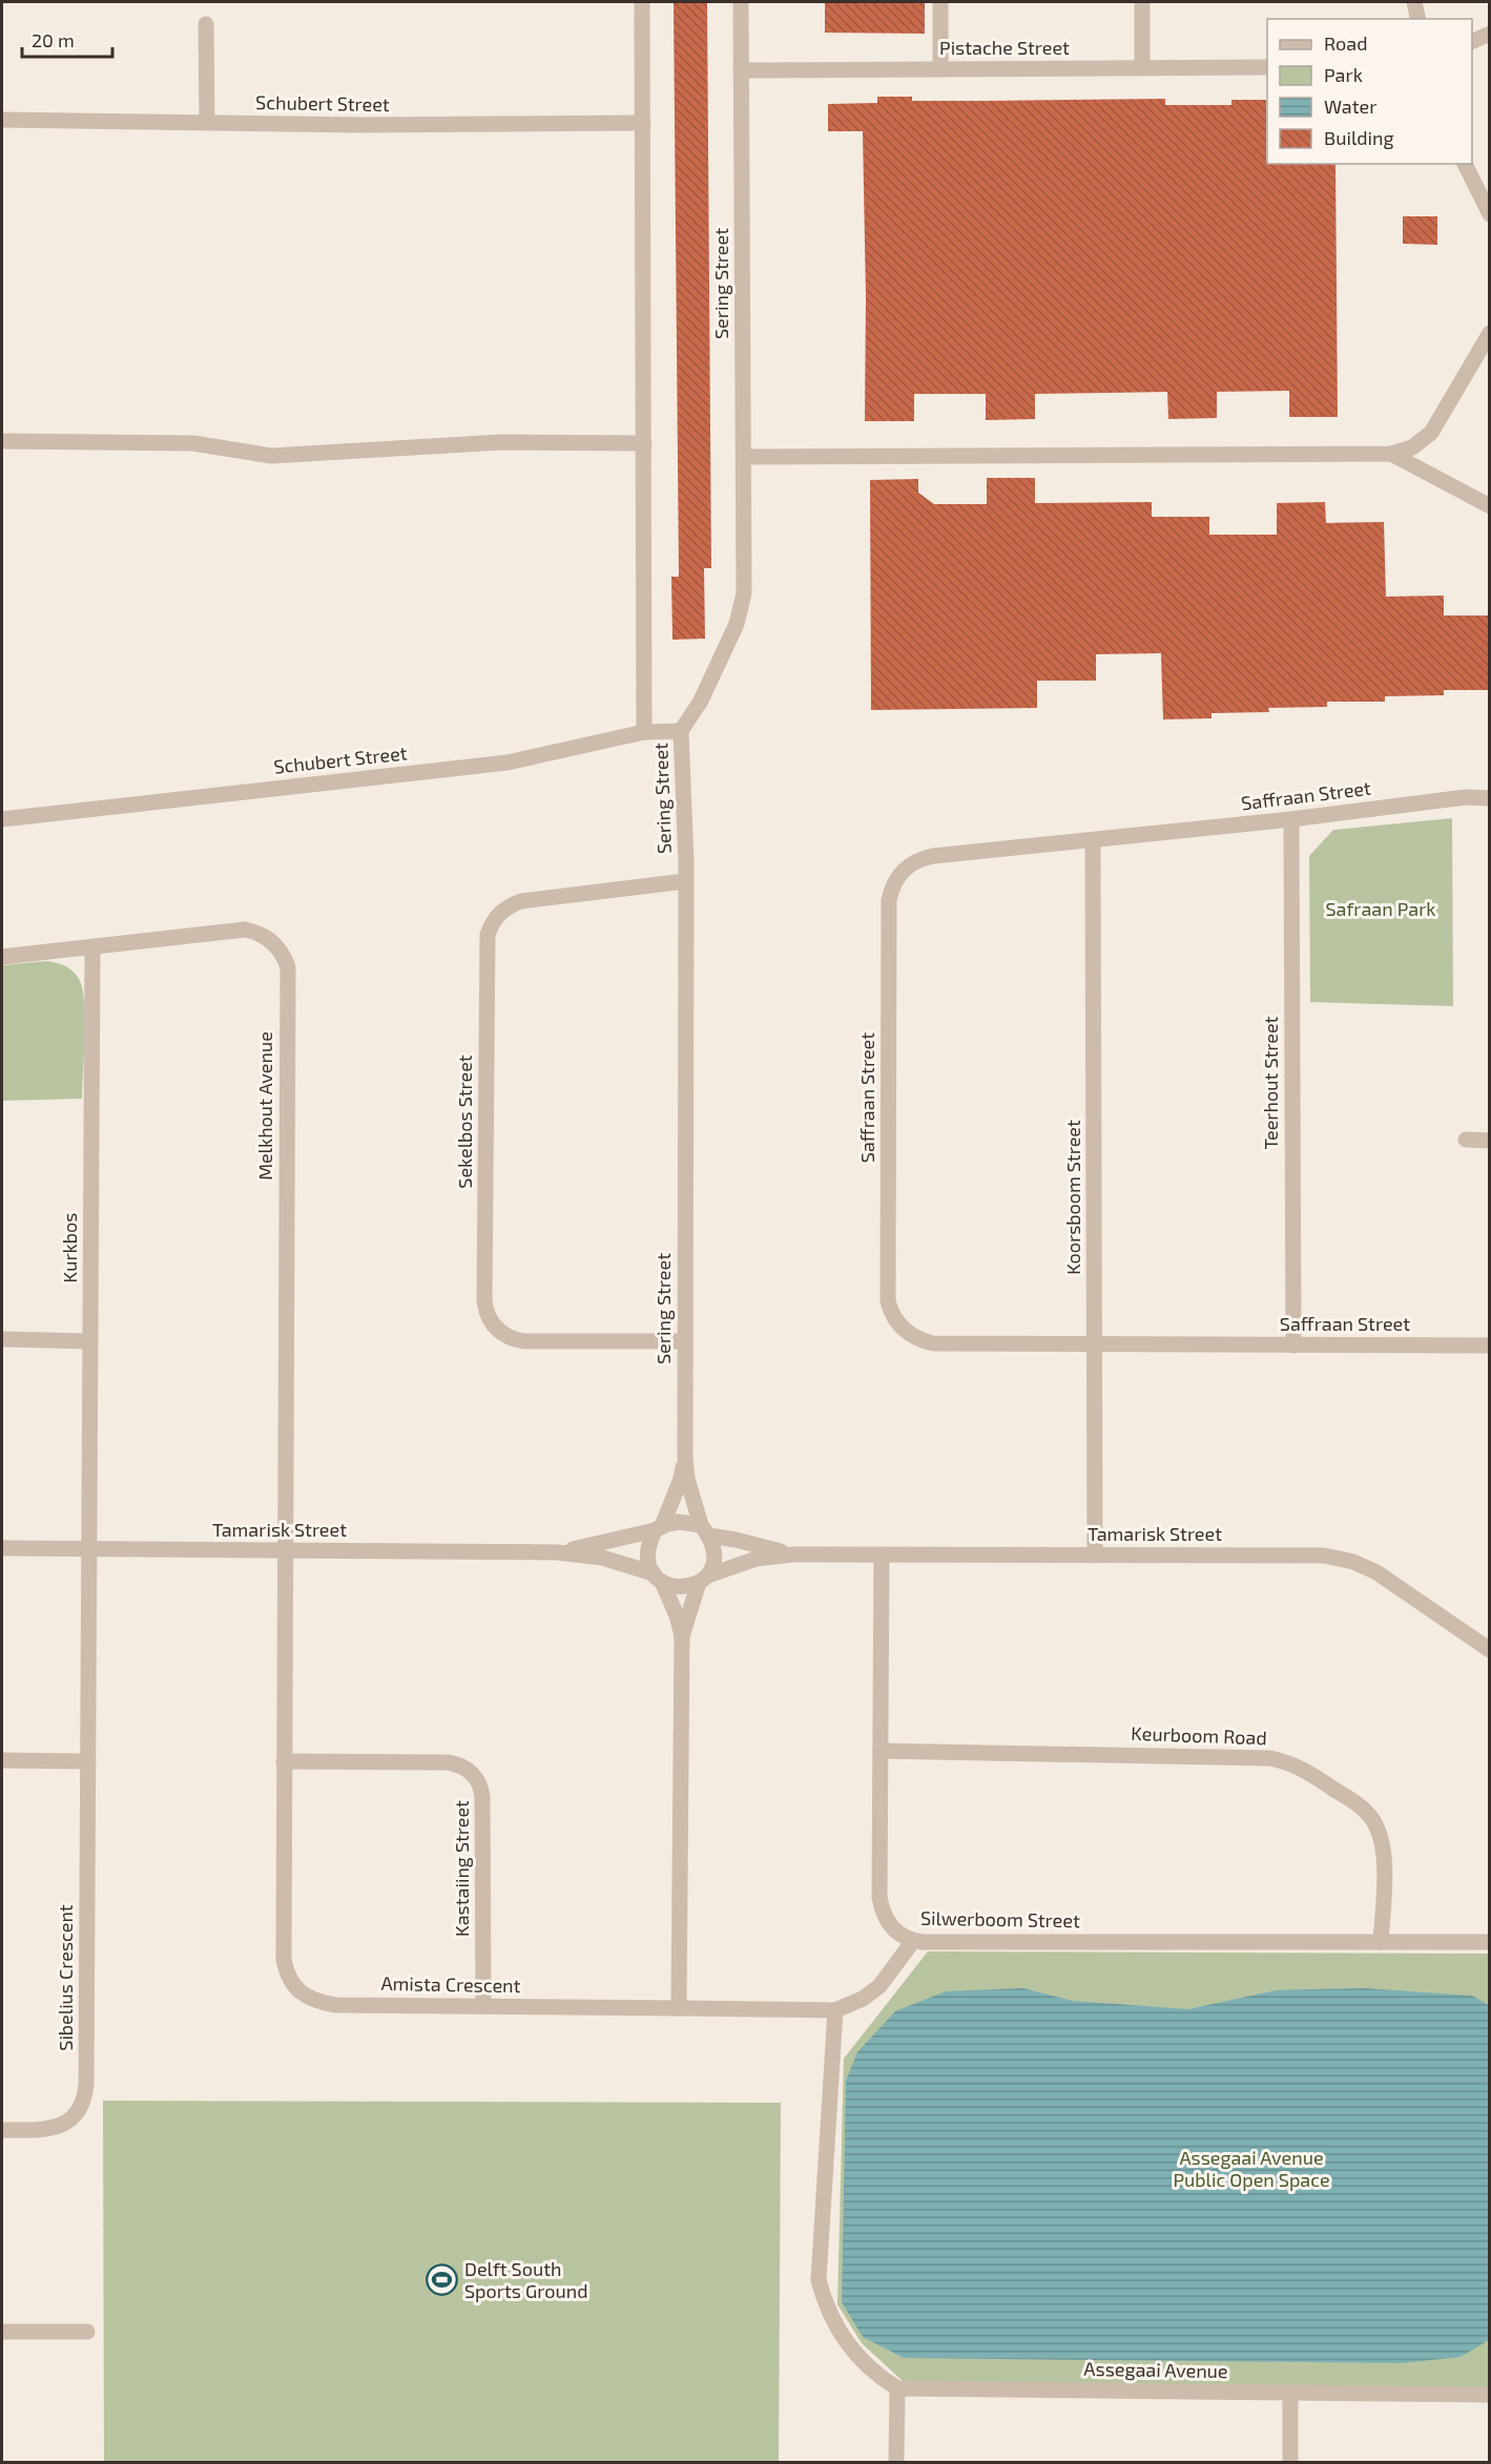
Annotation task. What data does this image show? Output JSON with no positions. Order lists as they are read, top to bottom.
{
  "streets": {
    "street": [
      "Pistache Street",
      "Schubert Street",
      "Sering Street",
      "Saffraan Street",
      "Teerhout Street",
      "Melkhout Avenue",
      "Sekelbos Street",
      "Koorsboom Street",
      "Kurkbos",
      "Tamarisk Street",
      "Keurboom Road",
      "Kastaiing Street",
      "Silwerboom Street",
      "Sibelius Crescent",
      "Amista Crescent",
      "Assegaai Avenue"
    ]
  },
  "crossings": [
    ["Pistache Street", "Sering Street"],
    ["Schubert Street", "Sering Street"],
    ["Sering Street", "Sekelbos Street"],
    ["Sering Street", "Tamarisk Street"],
    ["Saffraan Street", "Teerhout Street"],
    ["Saffraan Street", "Koorsboom Street"],
    ["Melkhout Avenue", "Kurkbos"],
    ["Melkhout Avenue", "Tamarisk Street"],
    ["Melkhout Avenue", "Amista Crescent"],
    ["Koorsboom Street", "Tamarisk Street"],
    ["Kurkbos", "Tamarisk Street"],
    ["Kurkbos", "Sibelius Crescent"],
    ["Tamarisk Street", "Silwerboom Street"],
    ["Tamarisk Street", "Sibelius Crescent"],
    ["Tamarisk Street", "Amista Crescent"],
    ["Keurboom Road", "Silwerboom Street"],
    ["Kastaiing Street", "Amista Crescent"]
  ],
  "parks": ["Safraan Park", "Assegaai Avenue Public Open Space"],
  "places": {
    "sports": ["Delft South Sports Ground"]
  },
  "legend": [
    "Road",
    "Park",
    "Water",
    "Building"
  ],
  "scale_bar": "20 m"
}
